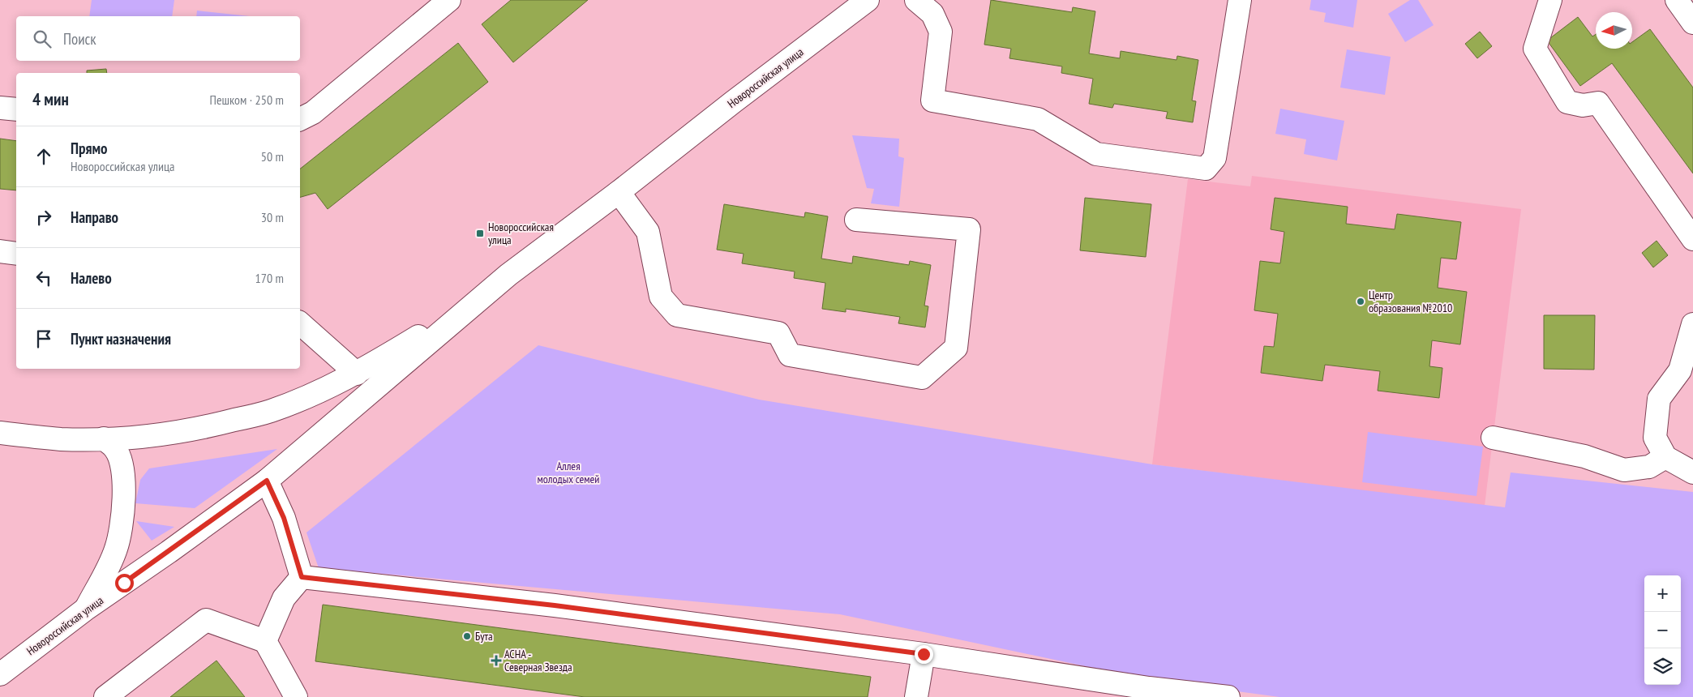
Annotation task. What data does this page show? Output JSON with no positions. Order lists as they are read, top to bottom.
{
  "streets": {
    "street": ["Новороссийская улица"]
  },
  "parks": ["Аллея молодых семей"],
  "places": {
    "transit": ["Новороссийская улица"],
    "other": ["Центр образования №2010", "Бута"],
    "health": ["АСНА - Северная Звезда"]
  },
  "north": "left",
  "page": {
    "search": "Поиск",
    "heading": ["4 мин", "Пешком · 250 m"],
    "list": [
      ["Прямо", "Новороссийская улица", "50 m"],
      ["Направо", "30 m"],
      ["Налево", "170 m"],
      "Пункт назначения"
    ],
    "map_buttons": ["+", "−"]
  }
}
